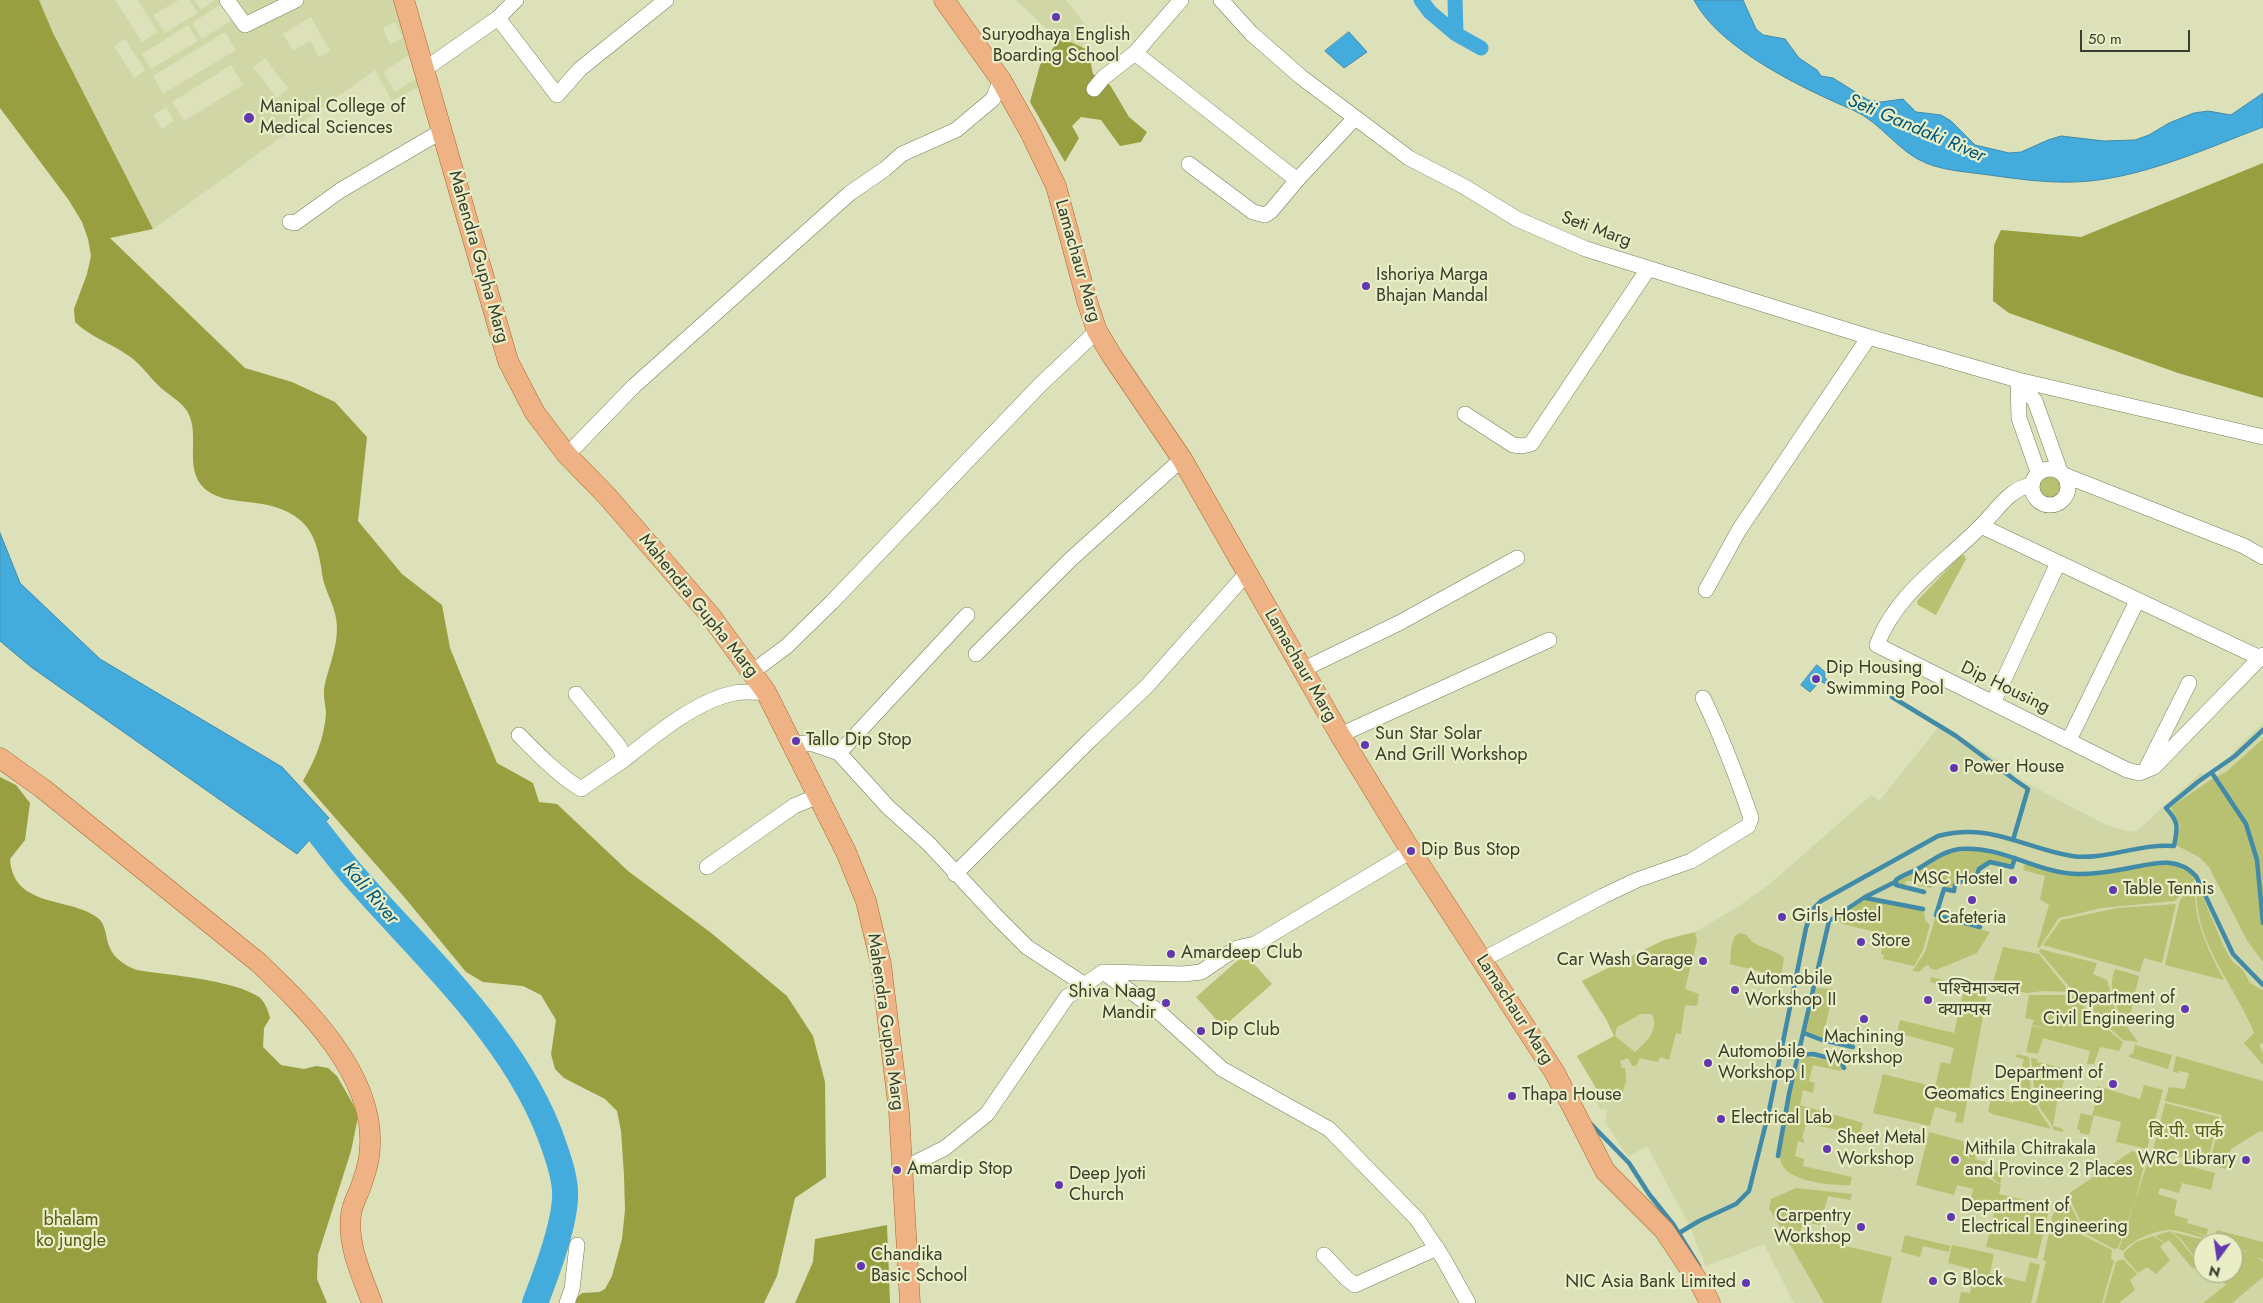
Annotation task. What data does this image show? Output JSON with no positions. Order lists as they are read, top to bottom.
{
  "streets": {
    "main road": ["Mahendra Gupha Marg", "Lamachaur Marg"],
    "street": ["Seti Marg", "Dip Housing"]
  },
  "water": ["Seti Gandaki River", "Kali River"],
  "parks": ["बि.पी. पार्क", "bhalam ko jungle"],
  "places": [
    "Suryodhaya English Boarding School",
    "Manipal College of Medical Sciences",
    "Ishoriya Marga Bhajan Mandal",
    "Dip Housing Swimming Pool",
    "Tallo Dip Stop",
    "Sun Star Solar And Grill Workshop",
    "Power House",
    "Dip Bus Stop",
    "MSC Hostel",
    "Table Tennis",
    "Cafeteria",
    "Girls Hostel",
    "Store",
    "Amardeep Club",
    "Car Wash Garage",
    "Automobile Workshop II",
    "पश्‍चिमाञ्‍चल क्याम्पस",
    "Shiva Naag Mandir",
    "Department of Civil Engineering",
    "Machining Workshop",
    "Dip Club",
    "Automobile Workshop I",
    "Department of Geomatics Engineering",
    "Thapa House",
    "Electrical Lab",
    "Sheet Metal Workshop",
    "Mithila Chitrakala and Province 2 Places",
    "WRC Library",
    "Amardip Stop",
    "Deep Jyoti Church",
    "Department of Electrical Engineering",
    "Carpentry Workshop",
    "Chandika Basic School",
    "G Block",
    "NIC Asia Bank Limited"
  ],
  "scale_bar": "50 m",
  "north": "bottom"
}
